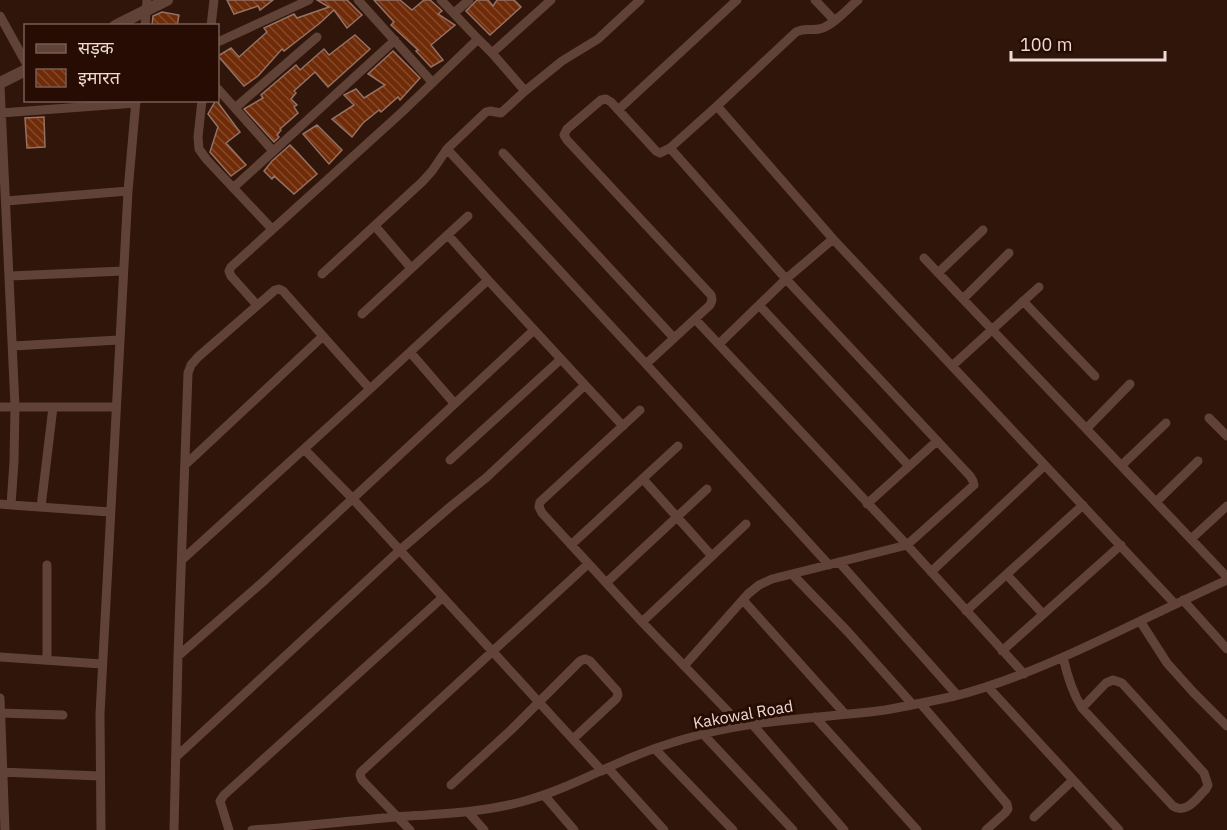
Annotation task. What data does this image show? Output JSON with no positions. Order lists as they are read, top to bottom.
{
  "streets": {
    "street": ["Kakowal Road"]
  },
  "legend": ["सड़क", "इमारत"],
  "scale_bar": "100 m"
}
